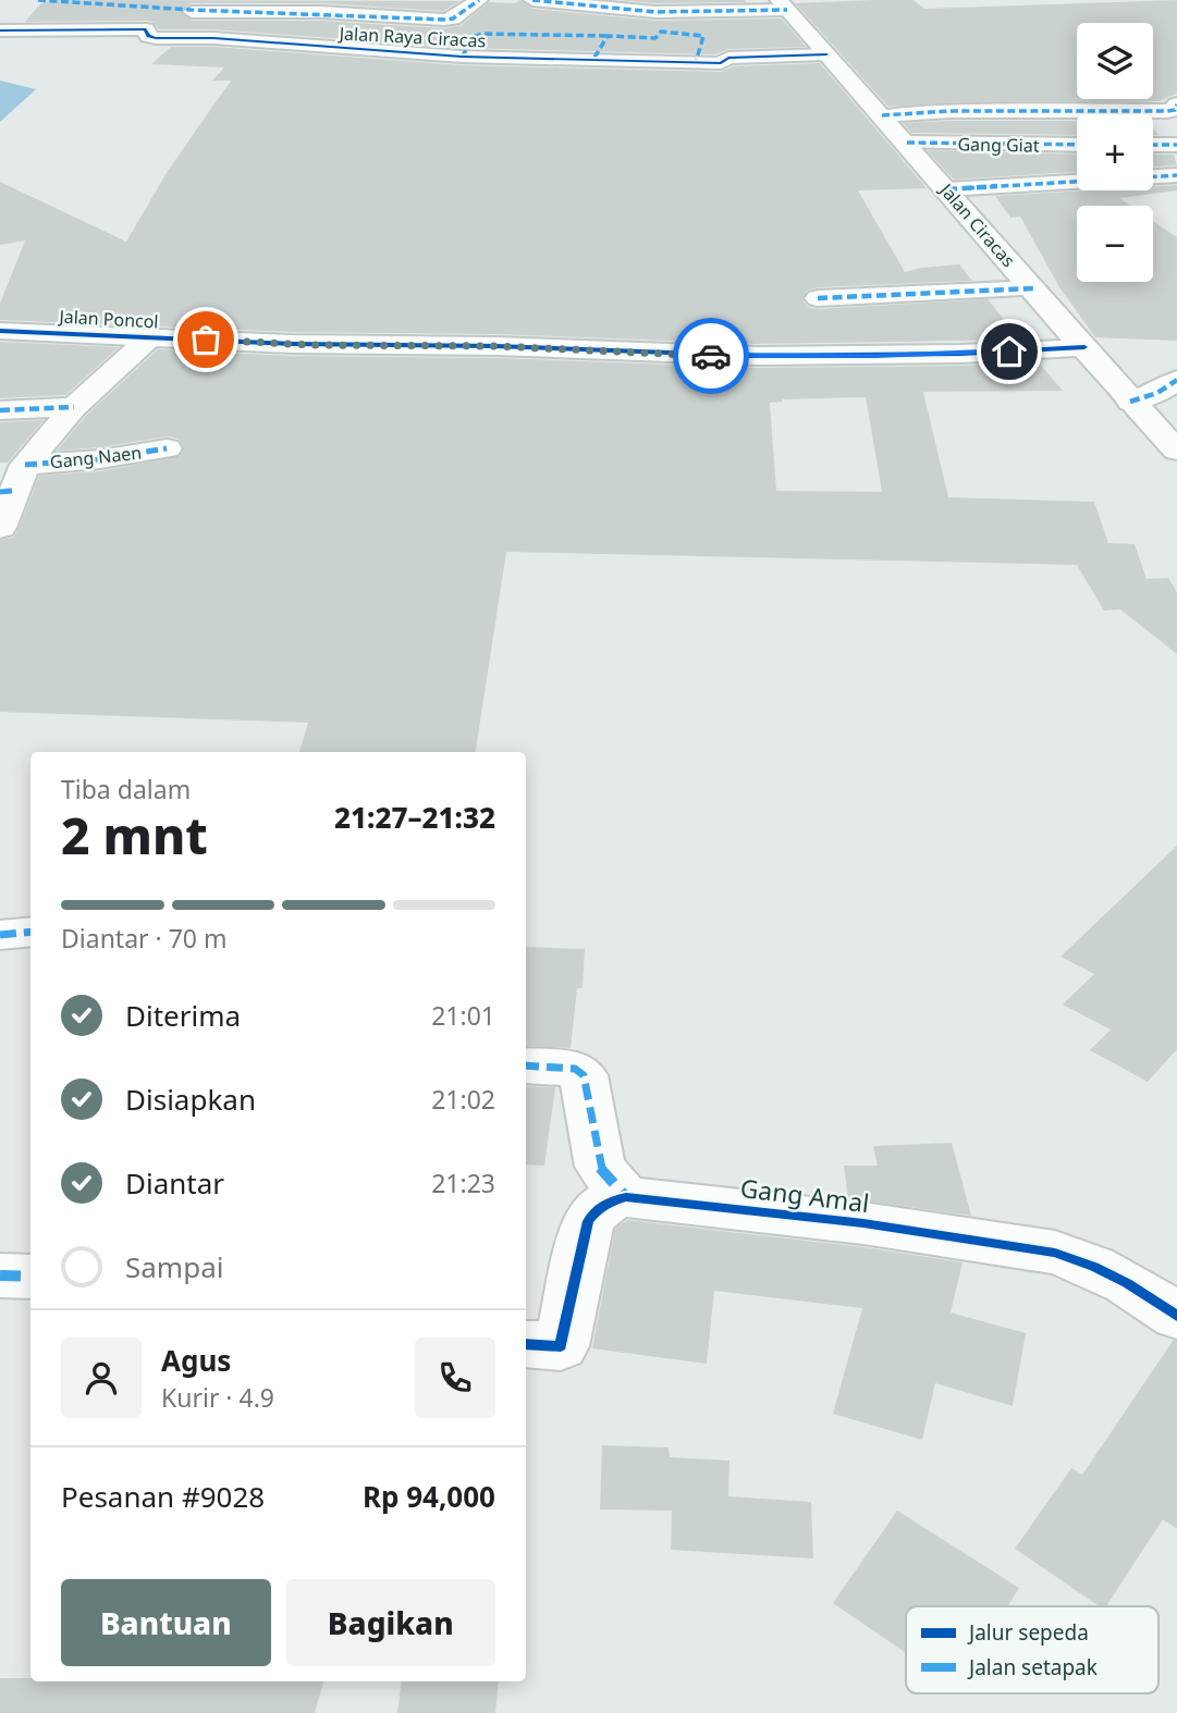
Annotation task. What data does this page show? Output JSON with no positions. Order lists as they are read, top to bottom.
{
  "streets": {
    "street": [
      "Jalan Raya Ciracas",
      "Gang Giat",
      "Jalan Ciracas",
      "Jalan Poncol",
      "Gang Naen",
      "Gang Amal"
    ]
  },
  "crossings": [
    ["Jalan Raya Ciracas", "Jalan Ciracas"],
    ["Gang Giat", "Jalan Ciracas"],
    ["Jalan Ciracas", "Jalan Poncol"]
  ],
  "legend": ["Jalur sepeda", "Jalan setapak"],
  "page": {
    "map_buttons": ["+", "−"],
    "heading": ["2 mnt", "Tiba dalam", "21:27–21:32"],
    "panel": [
      "Agus",
      "Kurir · 4.9",
      "Pesanan #9028",
      "Rp 94,000"
    ],
    "bar": "Diantar · 70 m",
    "list": [
      ["Diterima", "21:01"],
      ["Disiapkan", "21:02"],
      ["Diantar", "21:23"],
      "Sampai"
    ],
    "buttons": ["Bantuan", "Bagikan"]
  }
}
